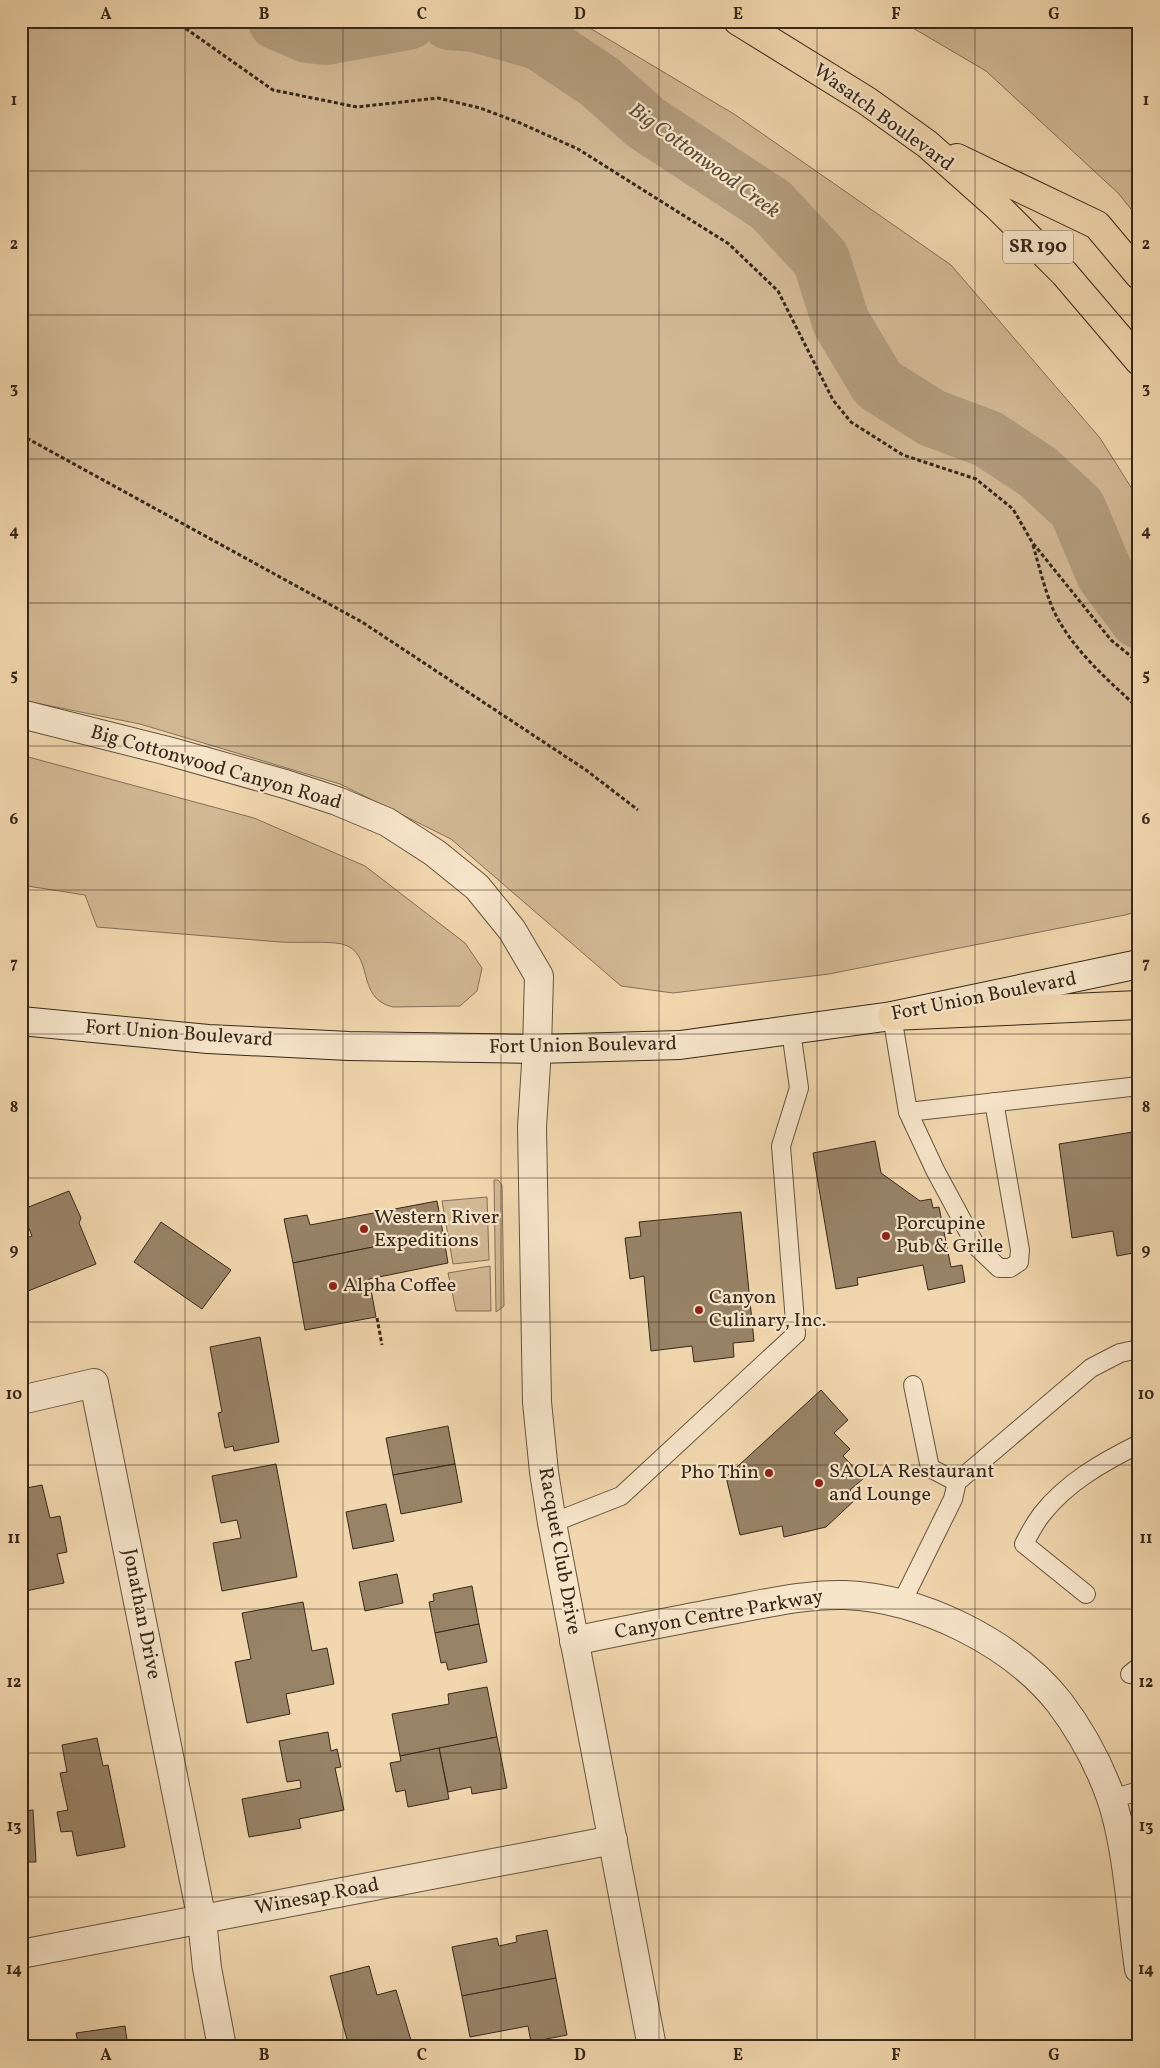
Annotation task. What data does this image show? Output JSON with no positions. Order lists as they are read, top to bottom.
{
  "streets": {
    "main road": ["Wasatch Boulevard", "SR 190"],
    "street": [
      "Big Cottonwood Canyon Road",
      "Fort Union Boulevard",
      "Racquet Club Drive",
      "Jonathan Drive",
      "Canyon Centre Parkway",
      "Winesap Road"
    ]
  },
  "crossings": [
    ["Wasatch Boulevard", "SR 190"],
    ["Big Cottonwood Canyon Road", "Fort Union Boulevard"],
    ["Big Cottonwood Canyon Road", "Racquet Club Drive"],
    ["Fort Union Boulevard", "Racquet Club Drive"],
    ["Racquet Club Drive", "Canyon Centre Parkway"],
    ["Racquet Club Drive", "Winesap Road"],
    ["Jonathan Drive", "Winesap Road"]
  ],
  "water": ["Big Cottonwood Creek"],
  "places": [
    "Western River Expeditions",
    "Porcupine Pub & Grille",
    "Alpha Coffee",
    "Canyon Culinary, Inc.",
    "Pho Thin",
    "SAOLA Restaurant and Lounge"
  ],
  "grid": {
    "columns": [
      "A",
      "B",
      "C",
      "D",
      "E",
      "F",
      "G"
    ],
    "rows": [
      "1",
      "2",
      "3",
      "4",
      "5",
      "6",
      "7",
      "8",
      "9",
      "10",
      "11",
      "12",
      "13",
      "14"
    ]
  }
}
